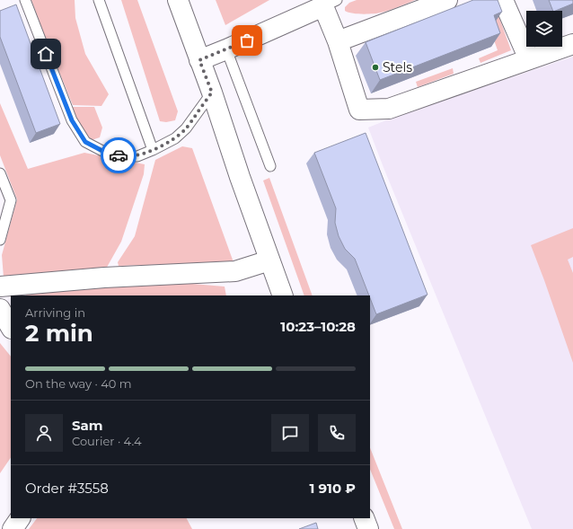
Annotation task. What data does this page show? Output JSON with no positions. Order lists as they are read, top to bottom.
{
  "places": ["Stels"],
  "page": {
    "heading": ["2 min", "Arriving in", "10:23–10:28"],
    "panel": [
      "Sam",
      "Courier · 4.4",
      "Order #3558",
      "1 910 ₽"
    ],
    "bar": "On the way · 40 m"
  }
}
